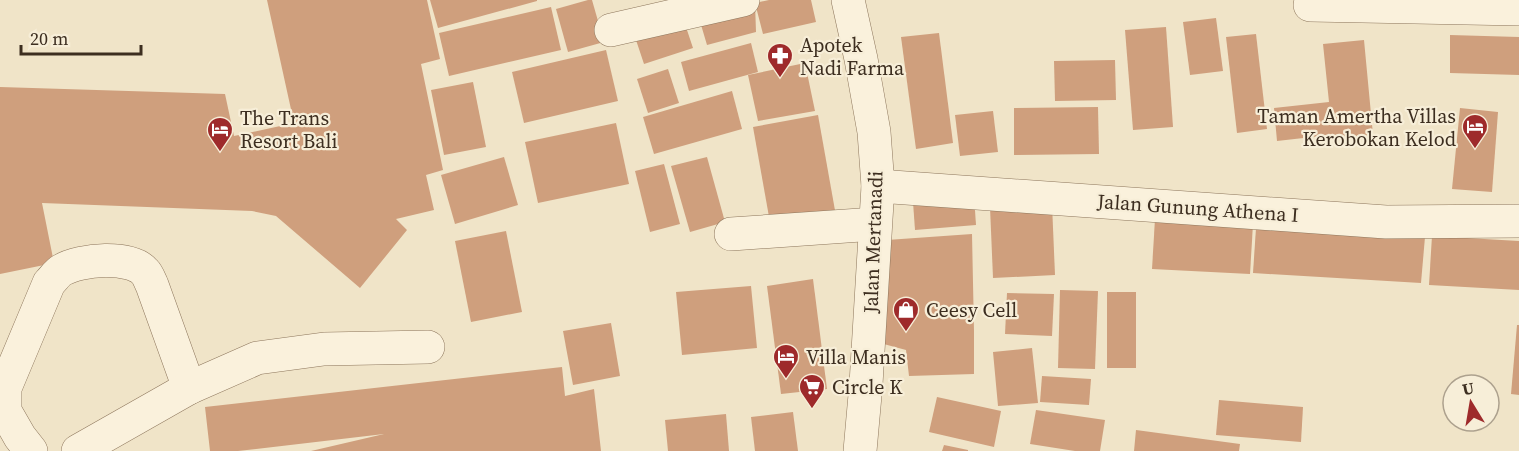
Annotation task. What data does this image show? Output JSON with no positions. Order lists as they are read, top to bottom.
{
  "streets": {
    "street": ["Jalan Gunung Athena I", "Jalan Mertanadi"]
  },
  "crossings": [
    ["Jalan Gunung Athena I", "Jalan Mertanadi"]
  ],
  "places": {
    "pharmacy": ["Apotek Nadi Farma"],
    "hotel": ["Taman Amertha Villas Kerobokan Kelod", "The Trans Resort Bali", "Villa Manis"],
    "shop": ["Ceesy Cell"],
    "supermarket": ["Circle K"]
  },
  "scale_bar": "20 m",
  "north": "top"
}
